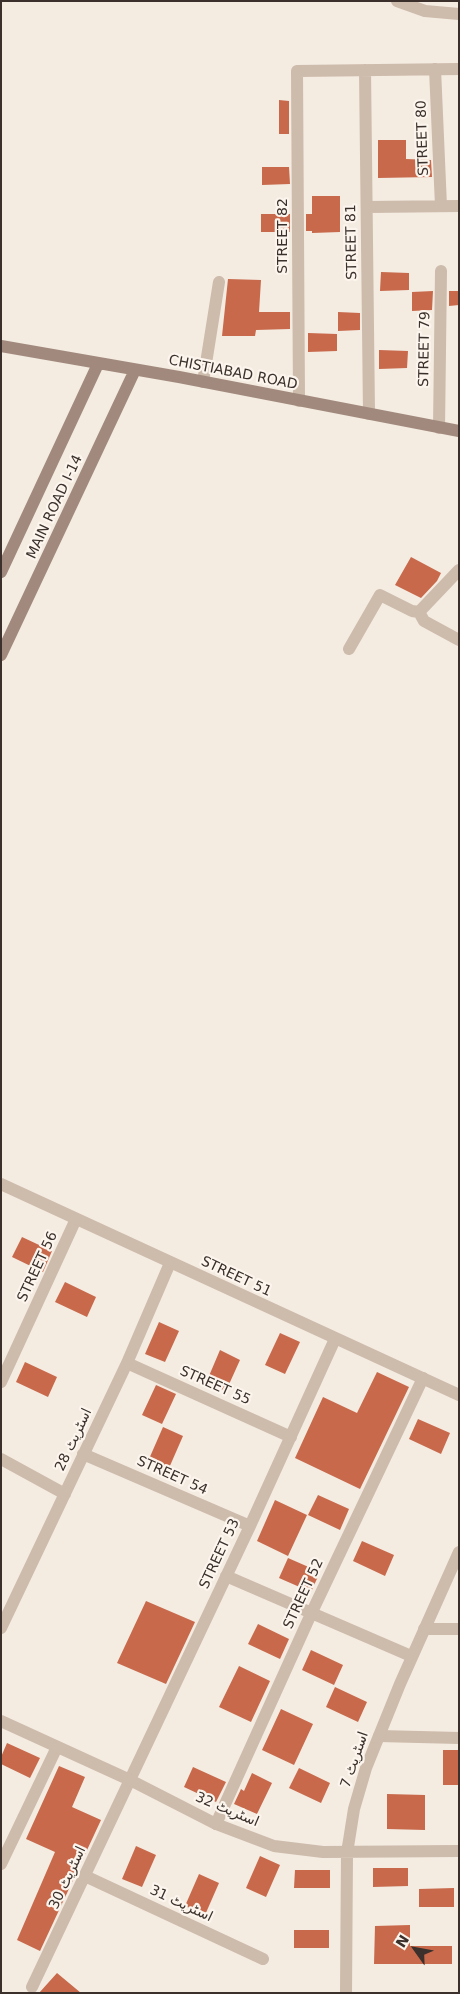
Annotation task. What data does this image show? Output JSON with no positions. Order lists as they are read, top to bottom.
{
  "streets": {
    "main road": ["CHISTIABAD ROAD", "MAIN ROAD I-14"],
    "street": [
      "STREET 80",
      "STREET 82",
      "STREET 81",
      "STREET 79",
      "STREET 56",
      "STREET 51",
      "STREET 55",
      "اسٹریٹ 28",
      "STREET 54",
      "STREET 53",
      "STREET 52",
      "اسٹریٹ 7",
      "اسٹریٹ 32",
      "اسٹریٹ 30",
      "اسٹریٹ 31"
    ]
  },
  "crossings": [
    ["STREET 82", "STREET 81"],
    ["STREET 82", "CHISTIABAD ROAD"],
    ["STREET 81", "CHISTIABAD ROAD"],
    ["STREET 79", "CHISTIABAD ROAD"],
    ["CHISTIABAD ROAD", "MAIN ROAD I-14"],
    ["STREET 56", "STREET 51"],
    ["STREET 51", "اسٹریٹ 28"],
    ["STREET 51", "STREET 53"],
    ["STREET 51", "STREET 52"],
    ["STREET 55", "اسٹریٹ 28"],
    ["STREET 55", "STREET 53"],
    ["اسٹریٹ 28", "STREET 54"],
    ["STREET 54", "STREET 53"],
    ["STREET 53", "اسٹریٹ 32"],
    ["STREET 53", "اسٹریٹ 30"],
    ["STREET 52", "اسٹریٹ 32"],
    ["اسٹریٹ 7", "اسٹریٹ 32"],
    ["اسٹریٹ 32", "اسٹریٹ 30"],
    ["اسٹریٹ 30", "اسٹریٹ 31"]
  ],
  "north": "top left"
}
